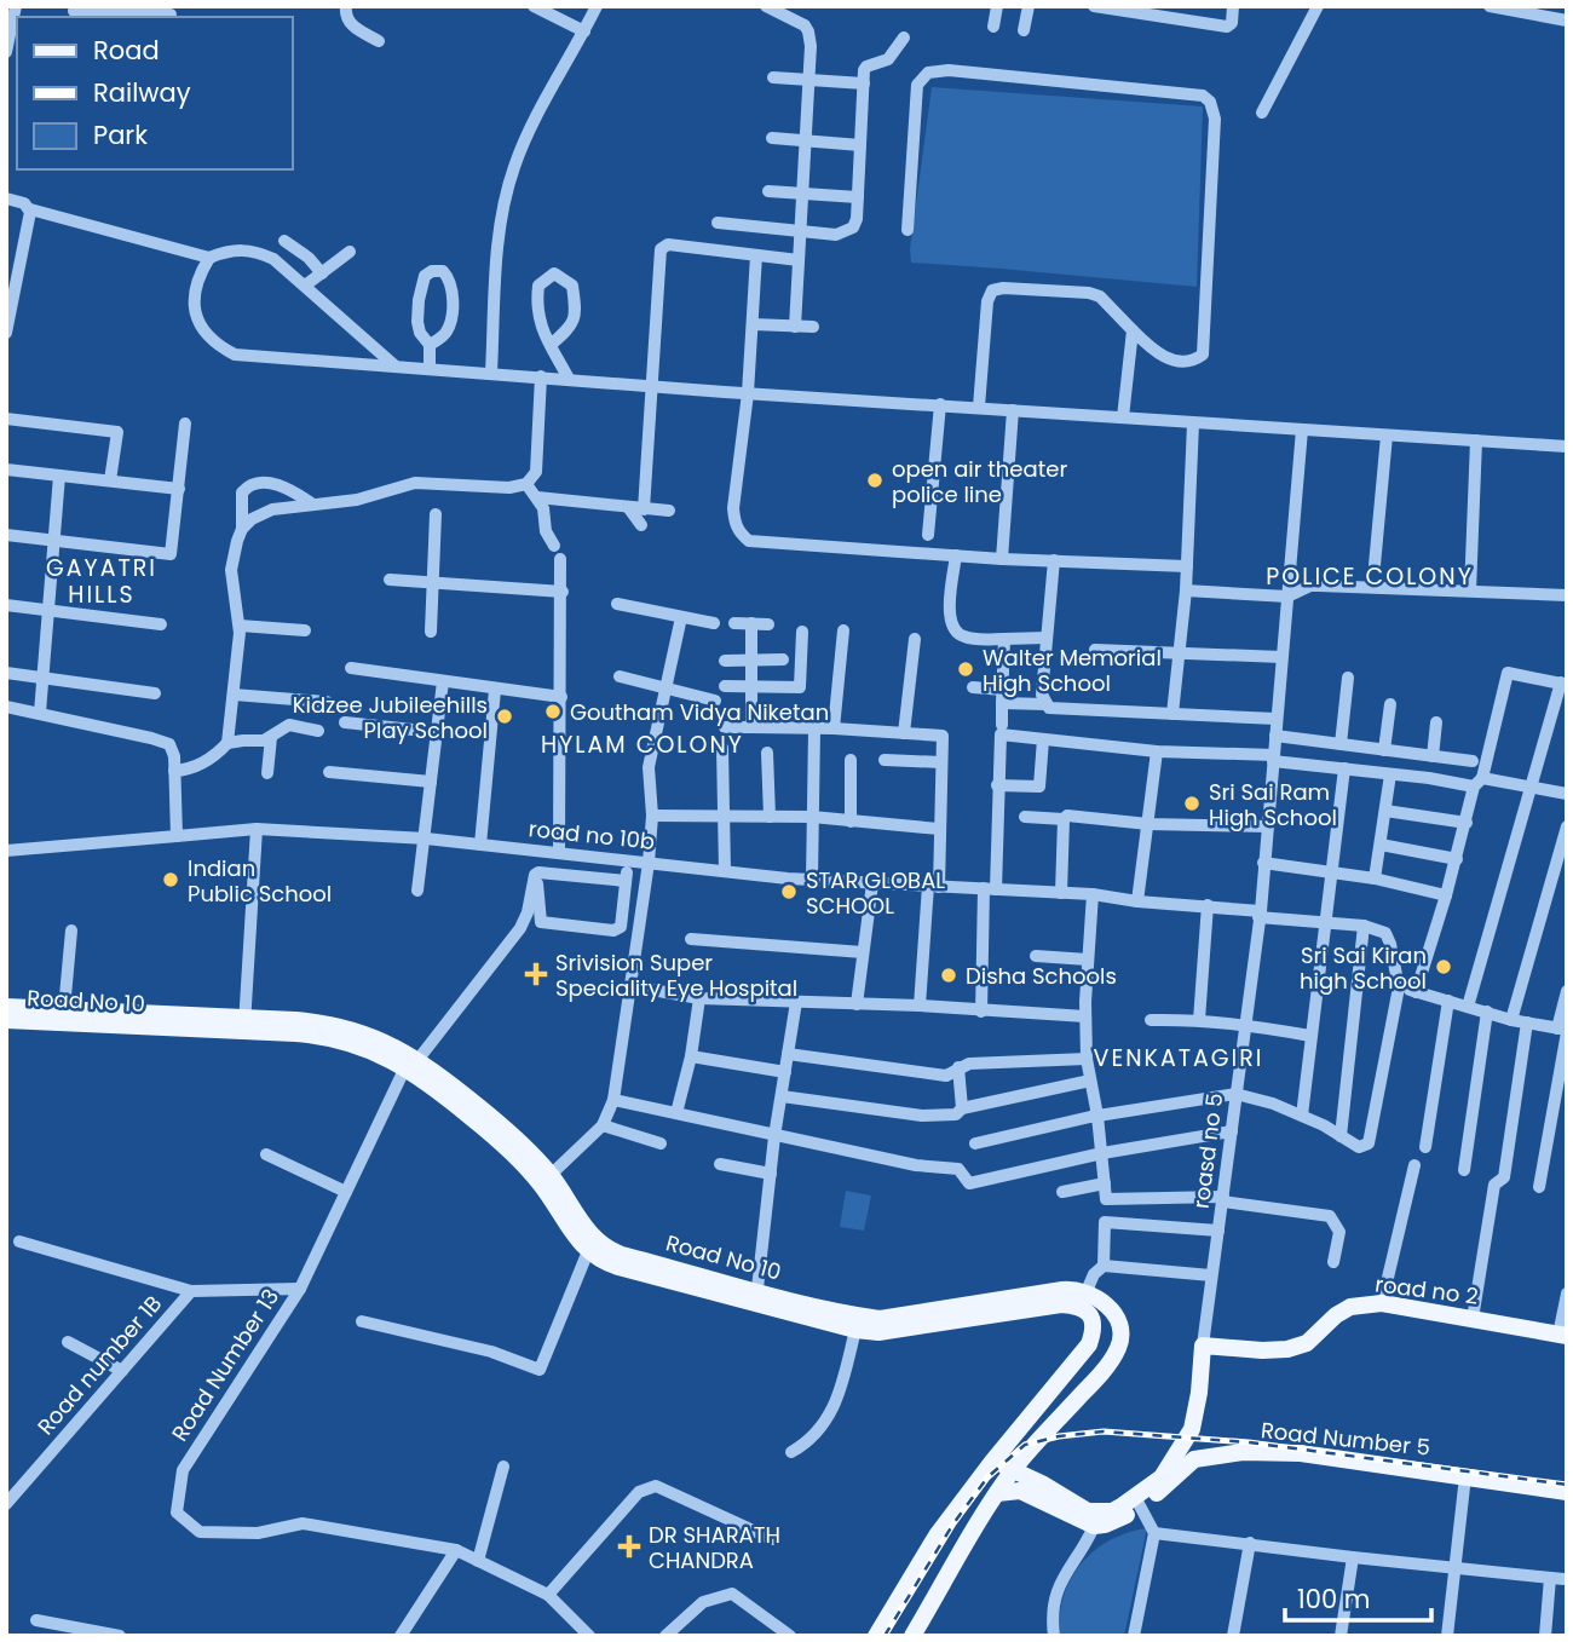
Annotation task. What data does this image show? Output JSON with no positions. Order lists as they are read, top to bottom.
{
  "streets": {
    "main road": ["Road No 10", "road no 2", "Road Number 5"],
    "street": [
      "road no 10b",
      "roasd no 5",
      "Road number 1B",
      "Road Number 13"
    ]
  },
  "crossings": [
    ["road no 10b", "roasd no 5"],
    ["Road No 10", "Road Number 13"],
    ["roasd no 5", "road no 2"]
  ],
  "districts": [
    "GAYATRI HILLS",
    "POLICE COLONY",
    "HYLAM COLONY",
    "VENKATAGIRI"
  ],
  "places": {
    "other": [
      "open air theater police line",
      "Walter Memorial High School",
      "Goutham Vidya Niketan",
      "Kidzee Jubileehills Play School",
      "Sri Sai Ram High School",
      "Indian Public School",
      "STAR GLOBAL SCHOOL",
      "Sri Sai Kiran high School",
      "Disha Schools"
    ],
    "health": ["Srivision Super Speciality Eye Hospital", "DR SHARATH CHANDRA"]
  },
  "legend": ["Road", "Railway", "Park"],
  "scale_bar": "100 m"
}
